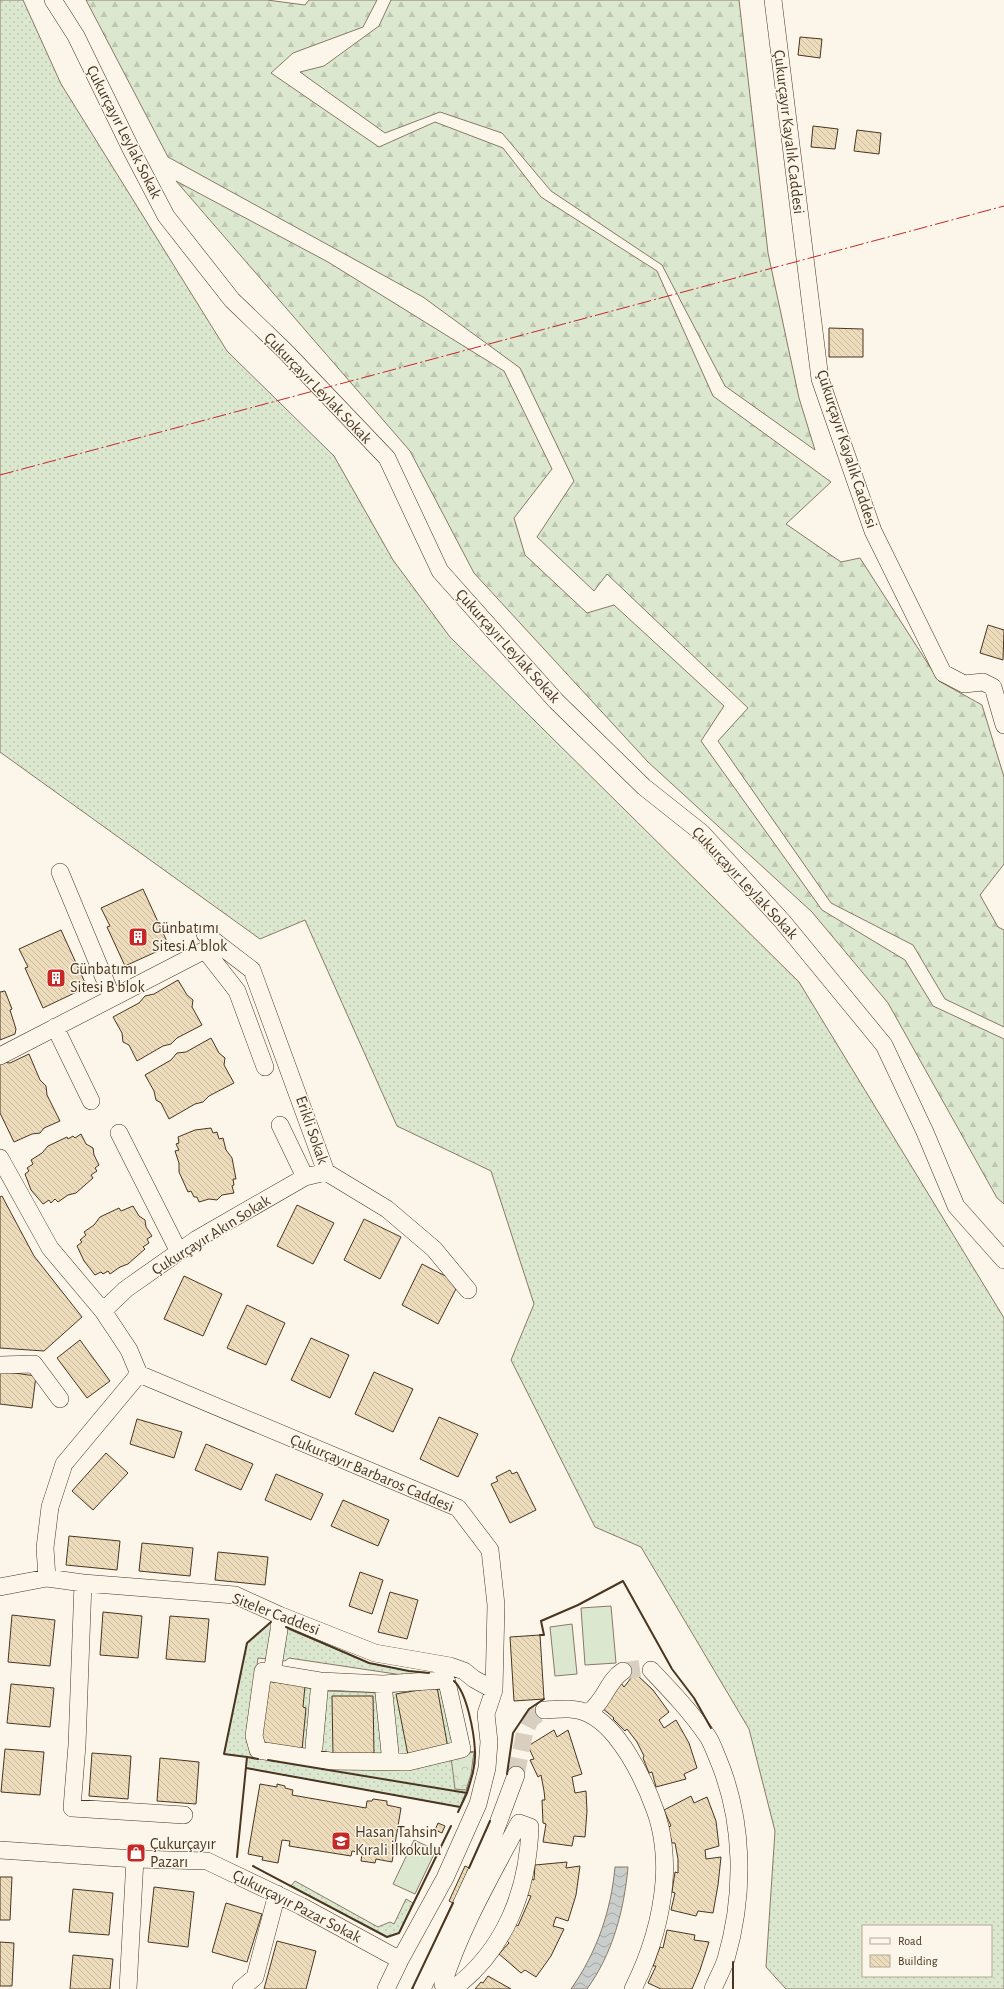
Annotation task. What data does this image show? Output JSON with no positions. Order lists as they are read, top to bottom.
{
  "streets": {
    "street": [
      "Çukurçayır Leylak Sokak",
      "Çukurçayır Kayalık Caddesi",
      "Erikli Sokak",
      "Çukurçayır Akın Sokak",
      "Çukurçayır Barbaros Caddesi",
      "Siteler Caddesi",
      "Çukurçayır Pazar Sokak"
    ]
  },
  "crossings": [
    ["Erikli Sokak", "Çukurçayır Akın Sokak"],
    ["Çukurçayır Barbaros Caddesi", "Siteler Caddesi"],
    ["Çukurçayır Barbaros Caddesi", "Çukurçayır Pazar Sokak"]
  ],
  "places": {
    "building": ["Günbatımı Sitesi A blok", "Günbatımı Sitesi B blok"],
    "school or university": ["Hasan Tahsin Kırali İlkokulu"],
    "shop": ["Çukurçayır Pazarı"]
  },
  "legend": ["Road", "Building"]
}
